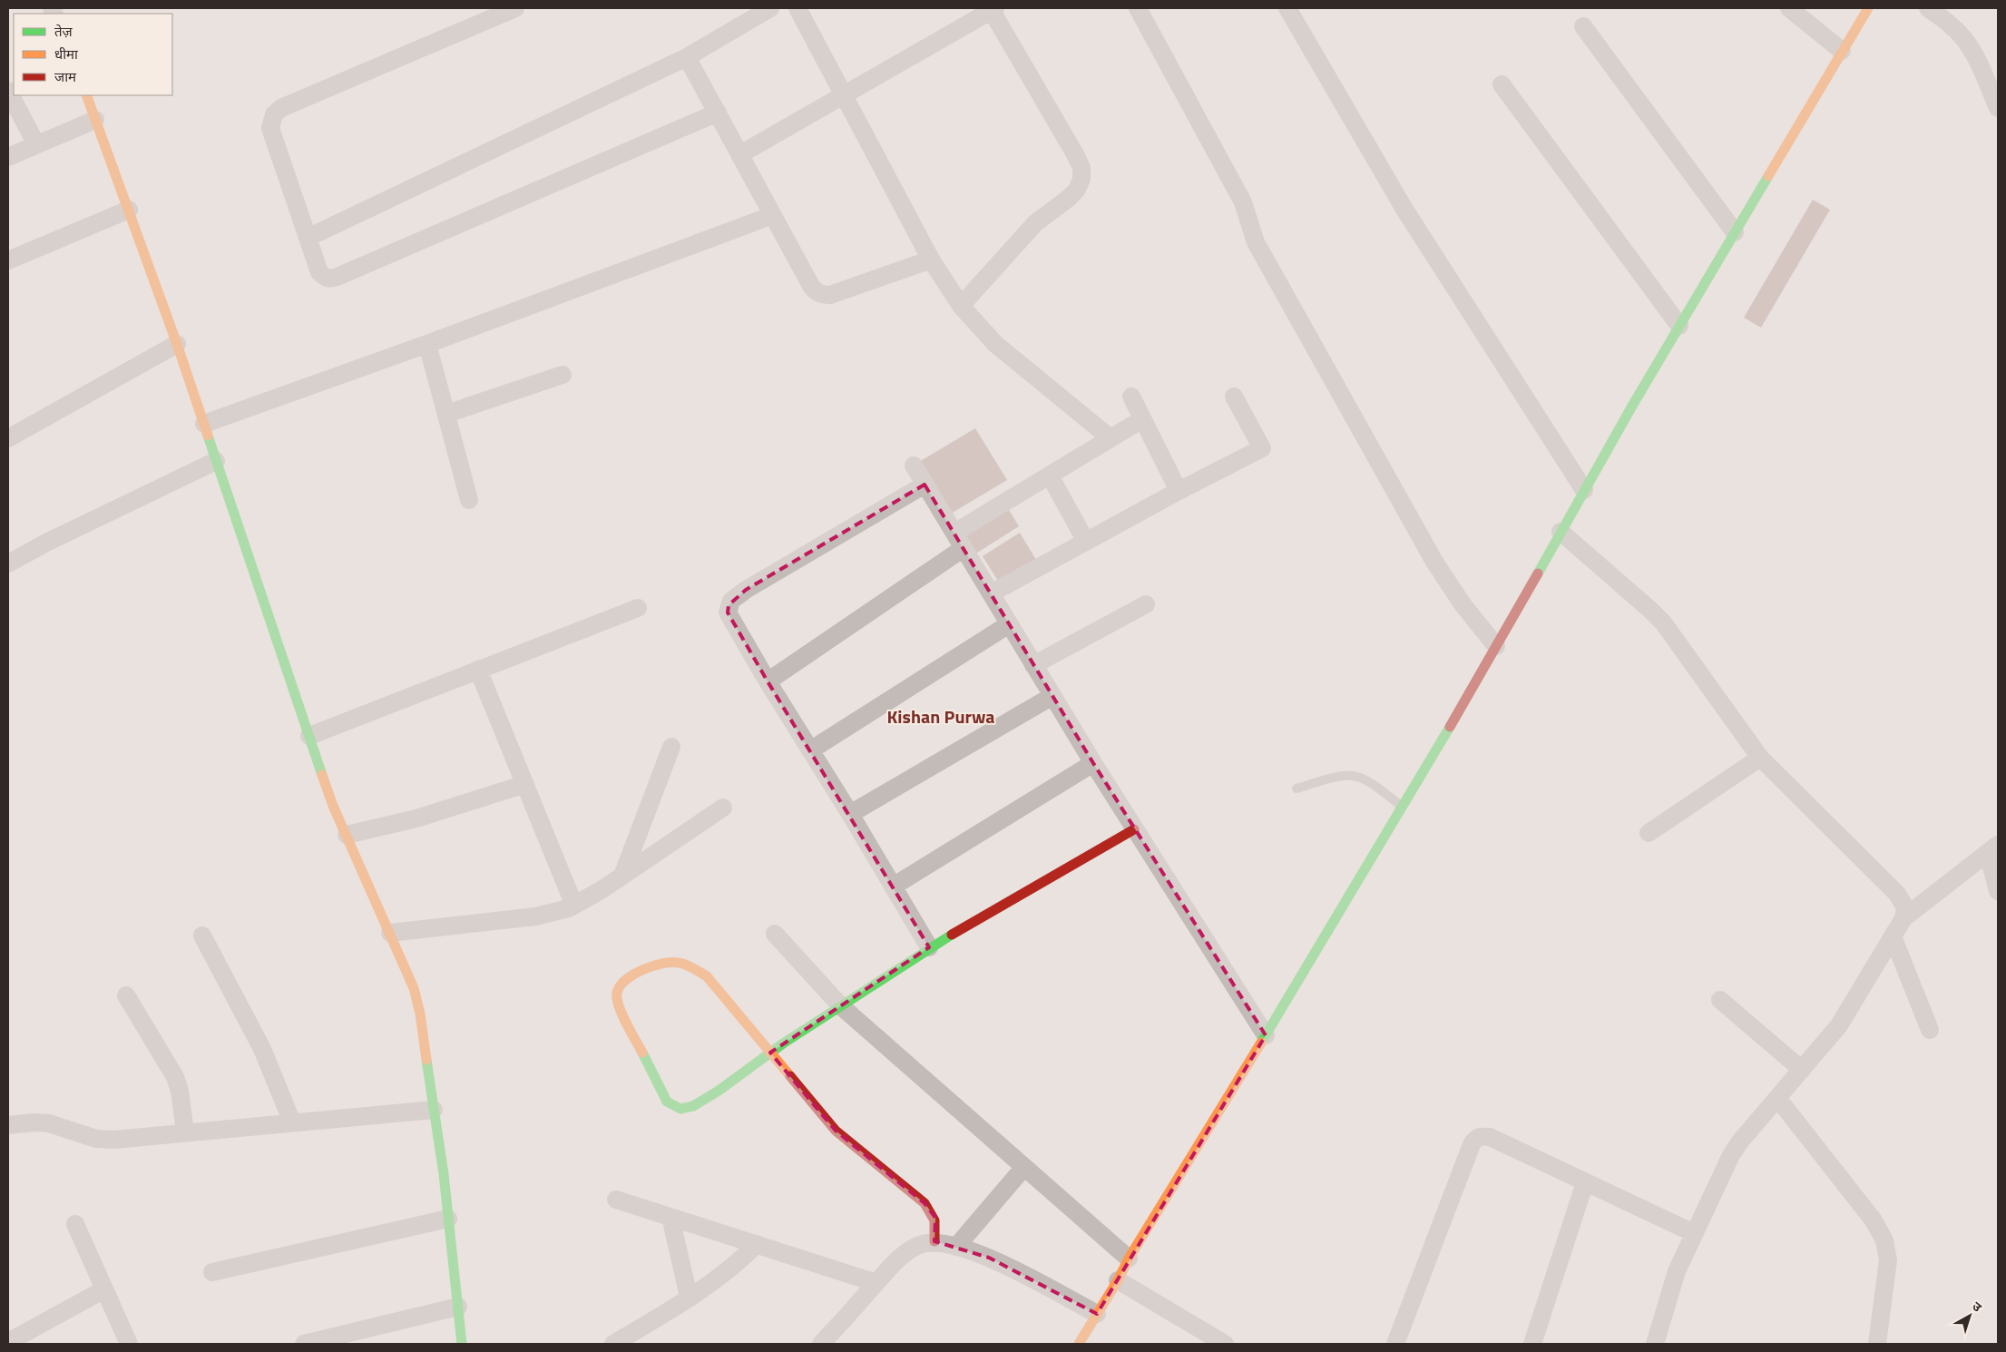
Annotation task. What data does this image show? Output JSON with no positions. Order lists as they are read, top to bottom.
{
  "districts": ["Kishan Purwa"],
  "legend": ["तेज़", "धीमा", "जाम"],
  "north": "top right"
}
